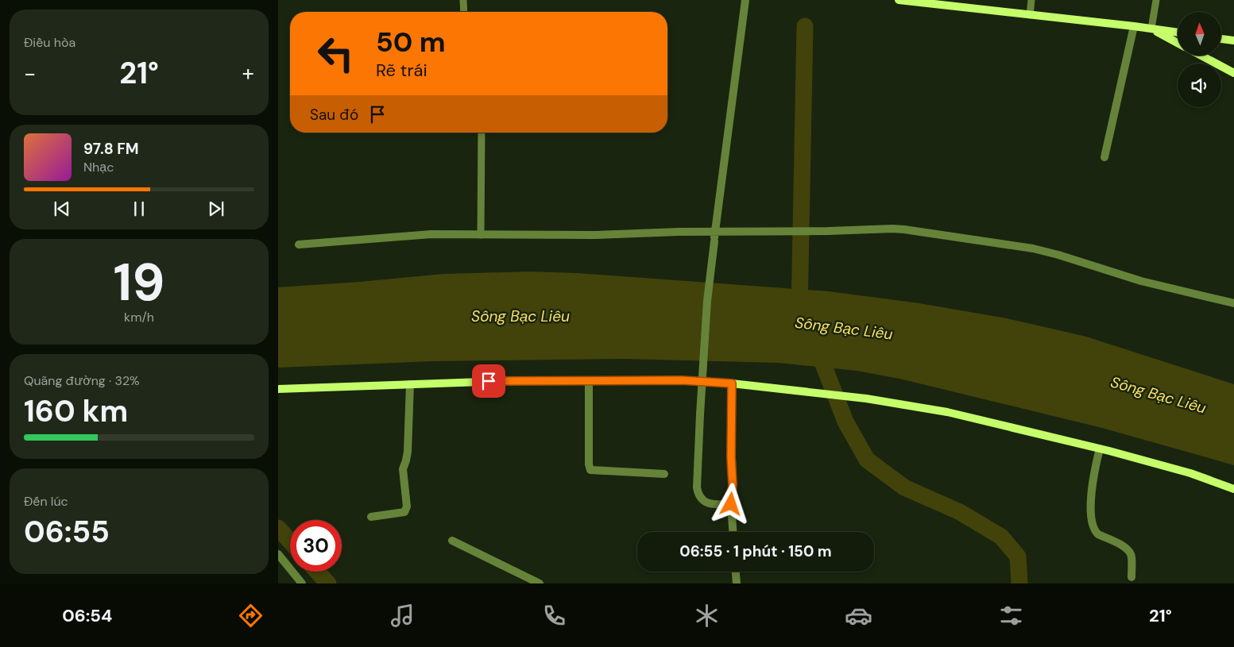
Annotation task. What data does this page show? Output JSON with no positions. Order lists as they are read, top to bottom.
{
  "water": ["Sông Bạc Liêu"],
  "north": "top",
  "page": {
    "tile": [
      "Điều hòa",
      ["19", "km/h"],
      ["Quãng đường · 32%", "160 km"],
      ["Đến lúc", "06:55"]
    ],
    "turn": ["50 m", "Rẽ trái"],
    "heat": ["−", "21°", "+"],
    "then": "Sau đó",
    "song": ["97.8 FM", "Nhạc"],
    "limit": "30",
    "trip": "06:55 · 1 phút · 150 m",
    "tabs": ["06:54", "21°"]
  }
}
